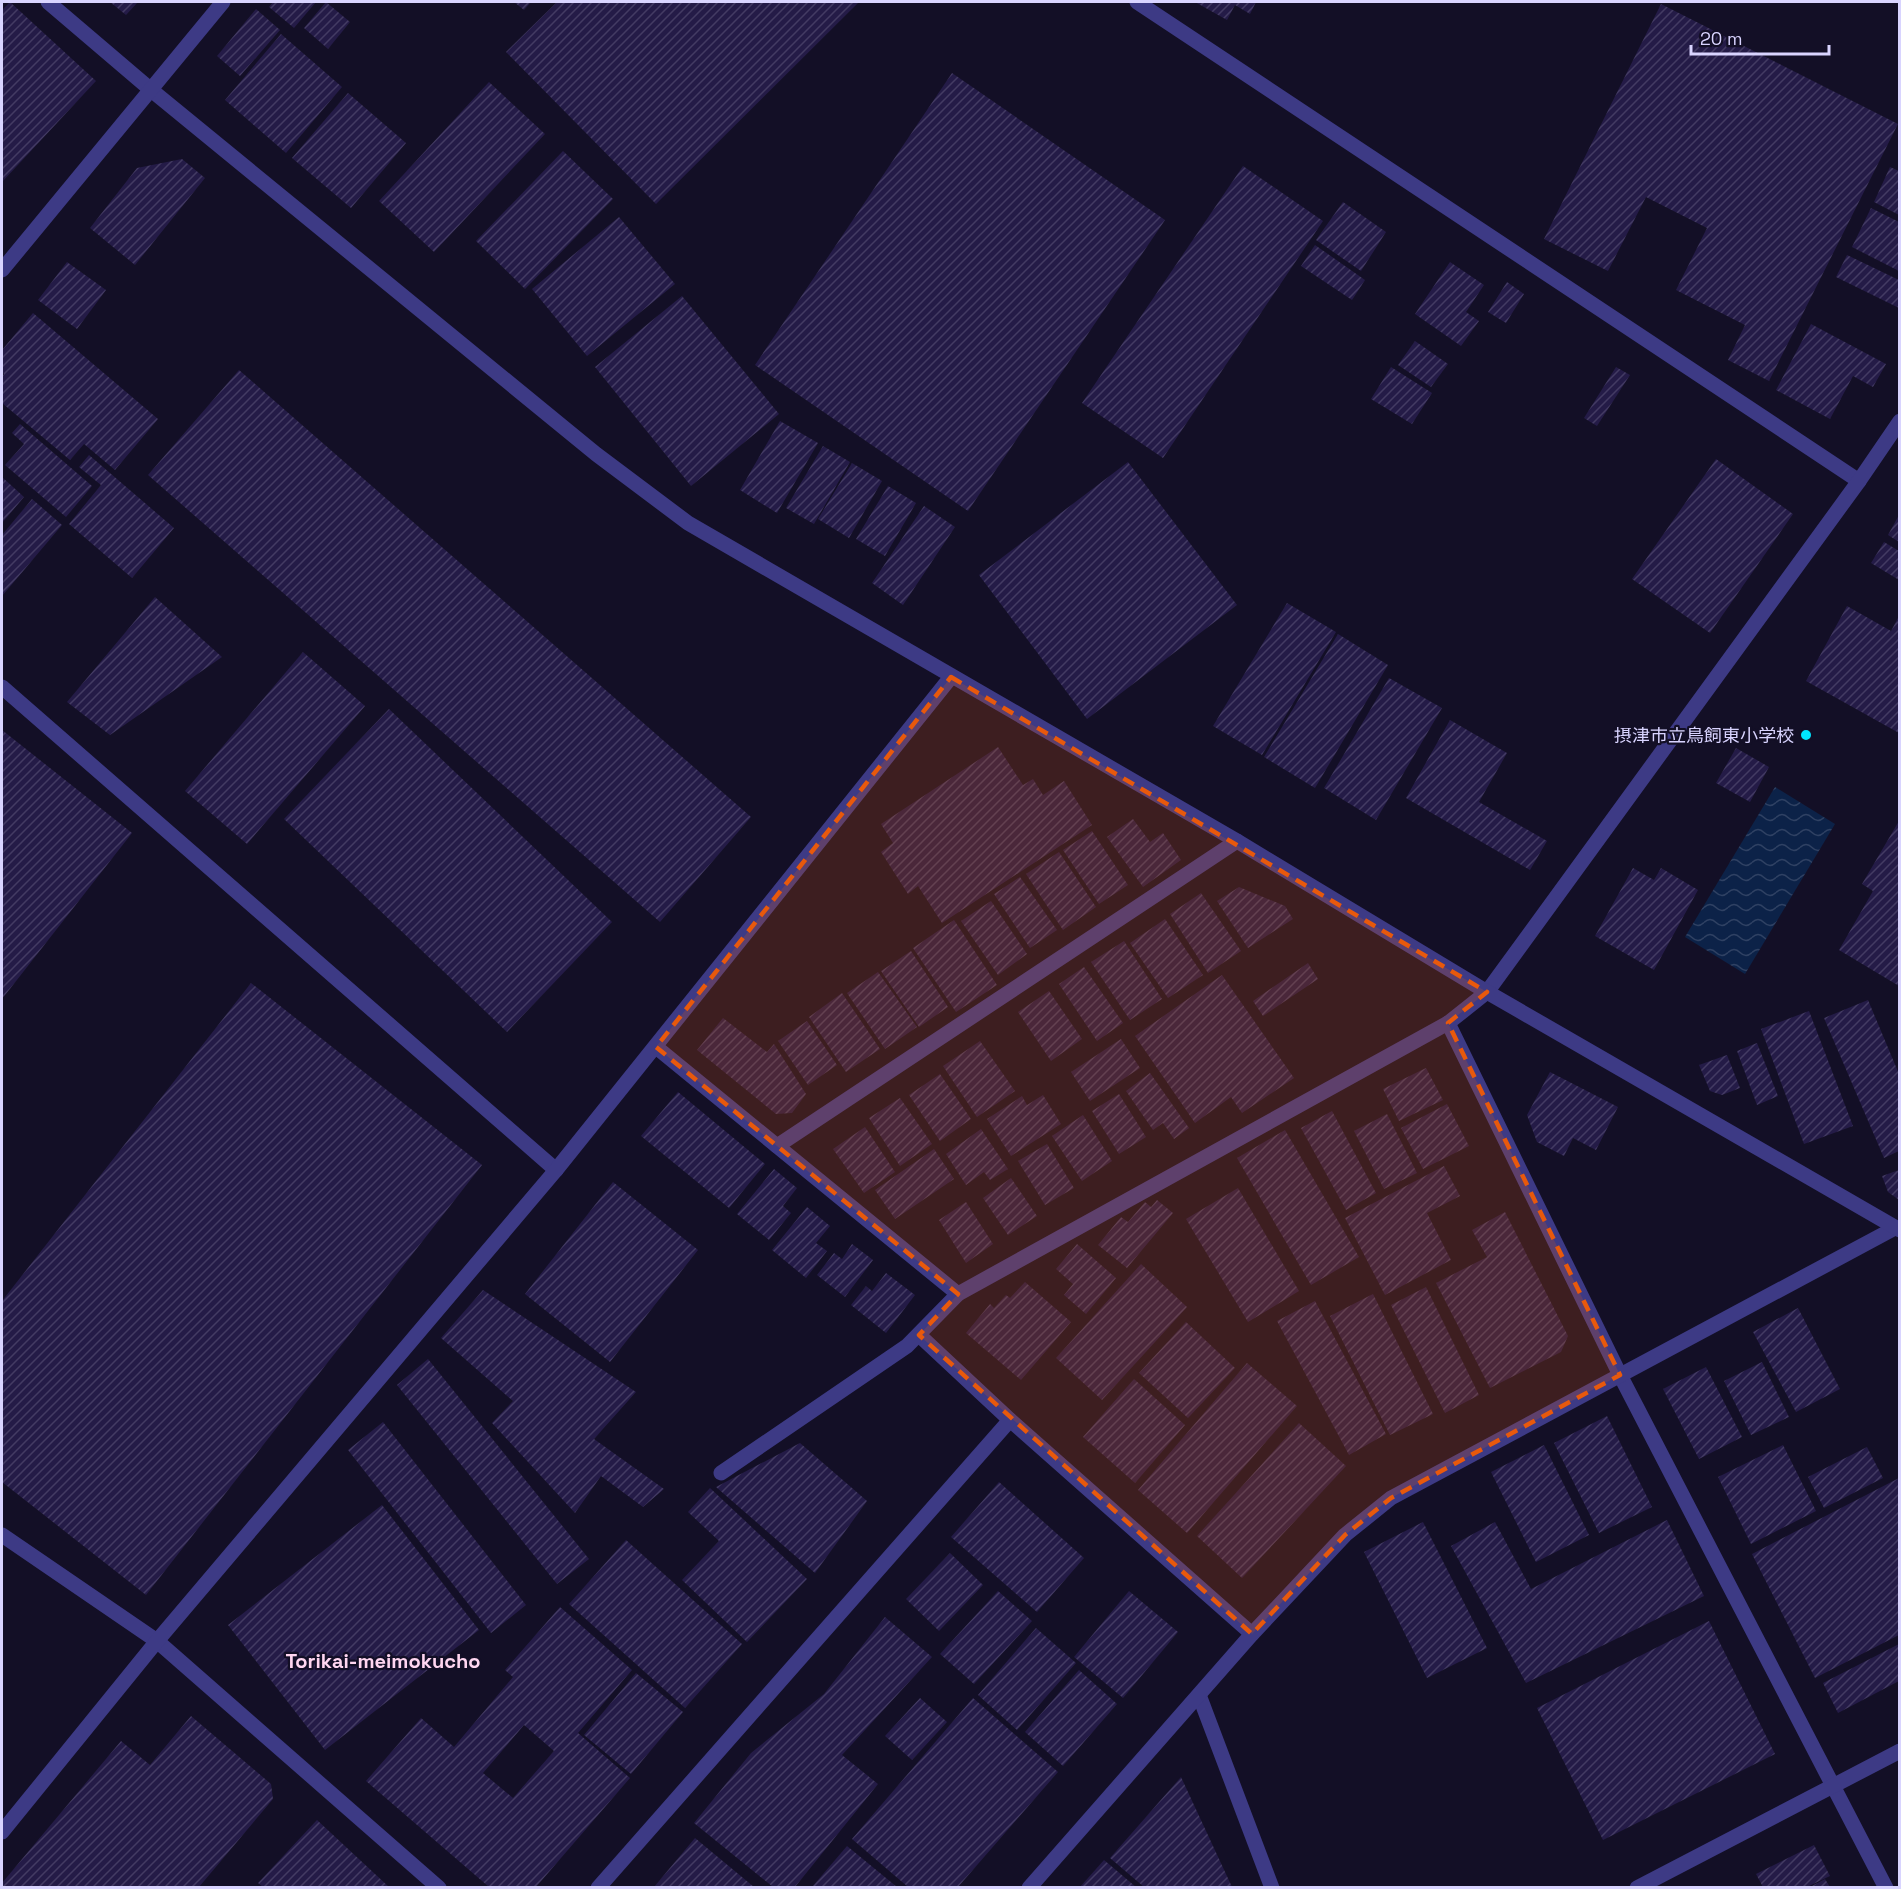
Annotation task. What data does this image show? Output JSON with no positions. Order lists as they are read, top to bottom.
{
  "districts": ["Torikai-meimokucho"],
  "places": ["摂津市立鳥飼東小学校"],
  "scale_bar": "20 m"
}
